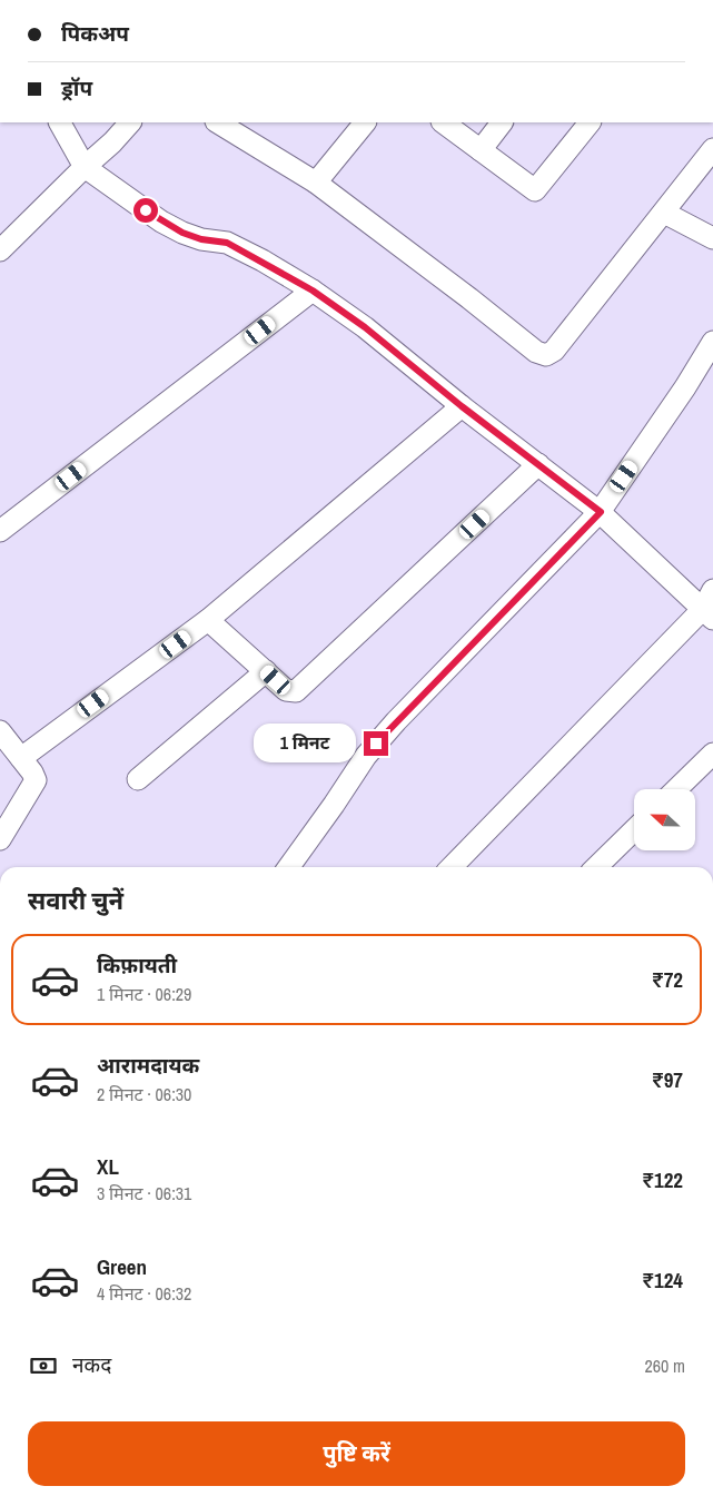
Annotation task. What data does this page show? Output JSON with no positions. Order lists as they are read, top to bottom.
{
  "north": "left",
  "page": {
    "banner": ["पिकअप", "ड्रॉप"],
    "bubble": "1 मिनट",
    "heading": "सवारी चुनें",
    "list": [
      {
        "name": "किफ़ायती",
        "note": "1 मिनट · 06:29",
        "value": "₹72"
      },
      {
        "name": "आरामदायक",
        "note": "2 मिनट · 06:30",
        "value": "₹97"
      },
      {
        "name": "XL",
        "note": "3 मिनट · 06:31",
        "value": "₹122"
      },
      {
        "name": "Green",
        "note": "4 मिनट · 06:32",
        "value": "₹124"
      }
    ],
    "pay": ["नकद", "260 m"],
    "buttons": "पुष्टि करें"
  }
}
